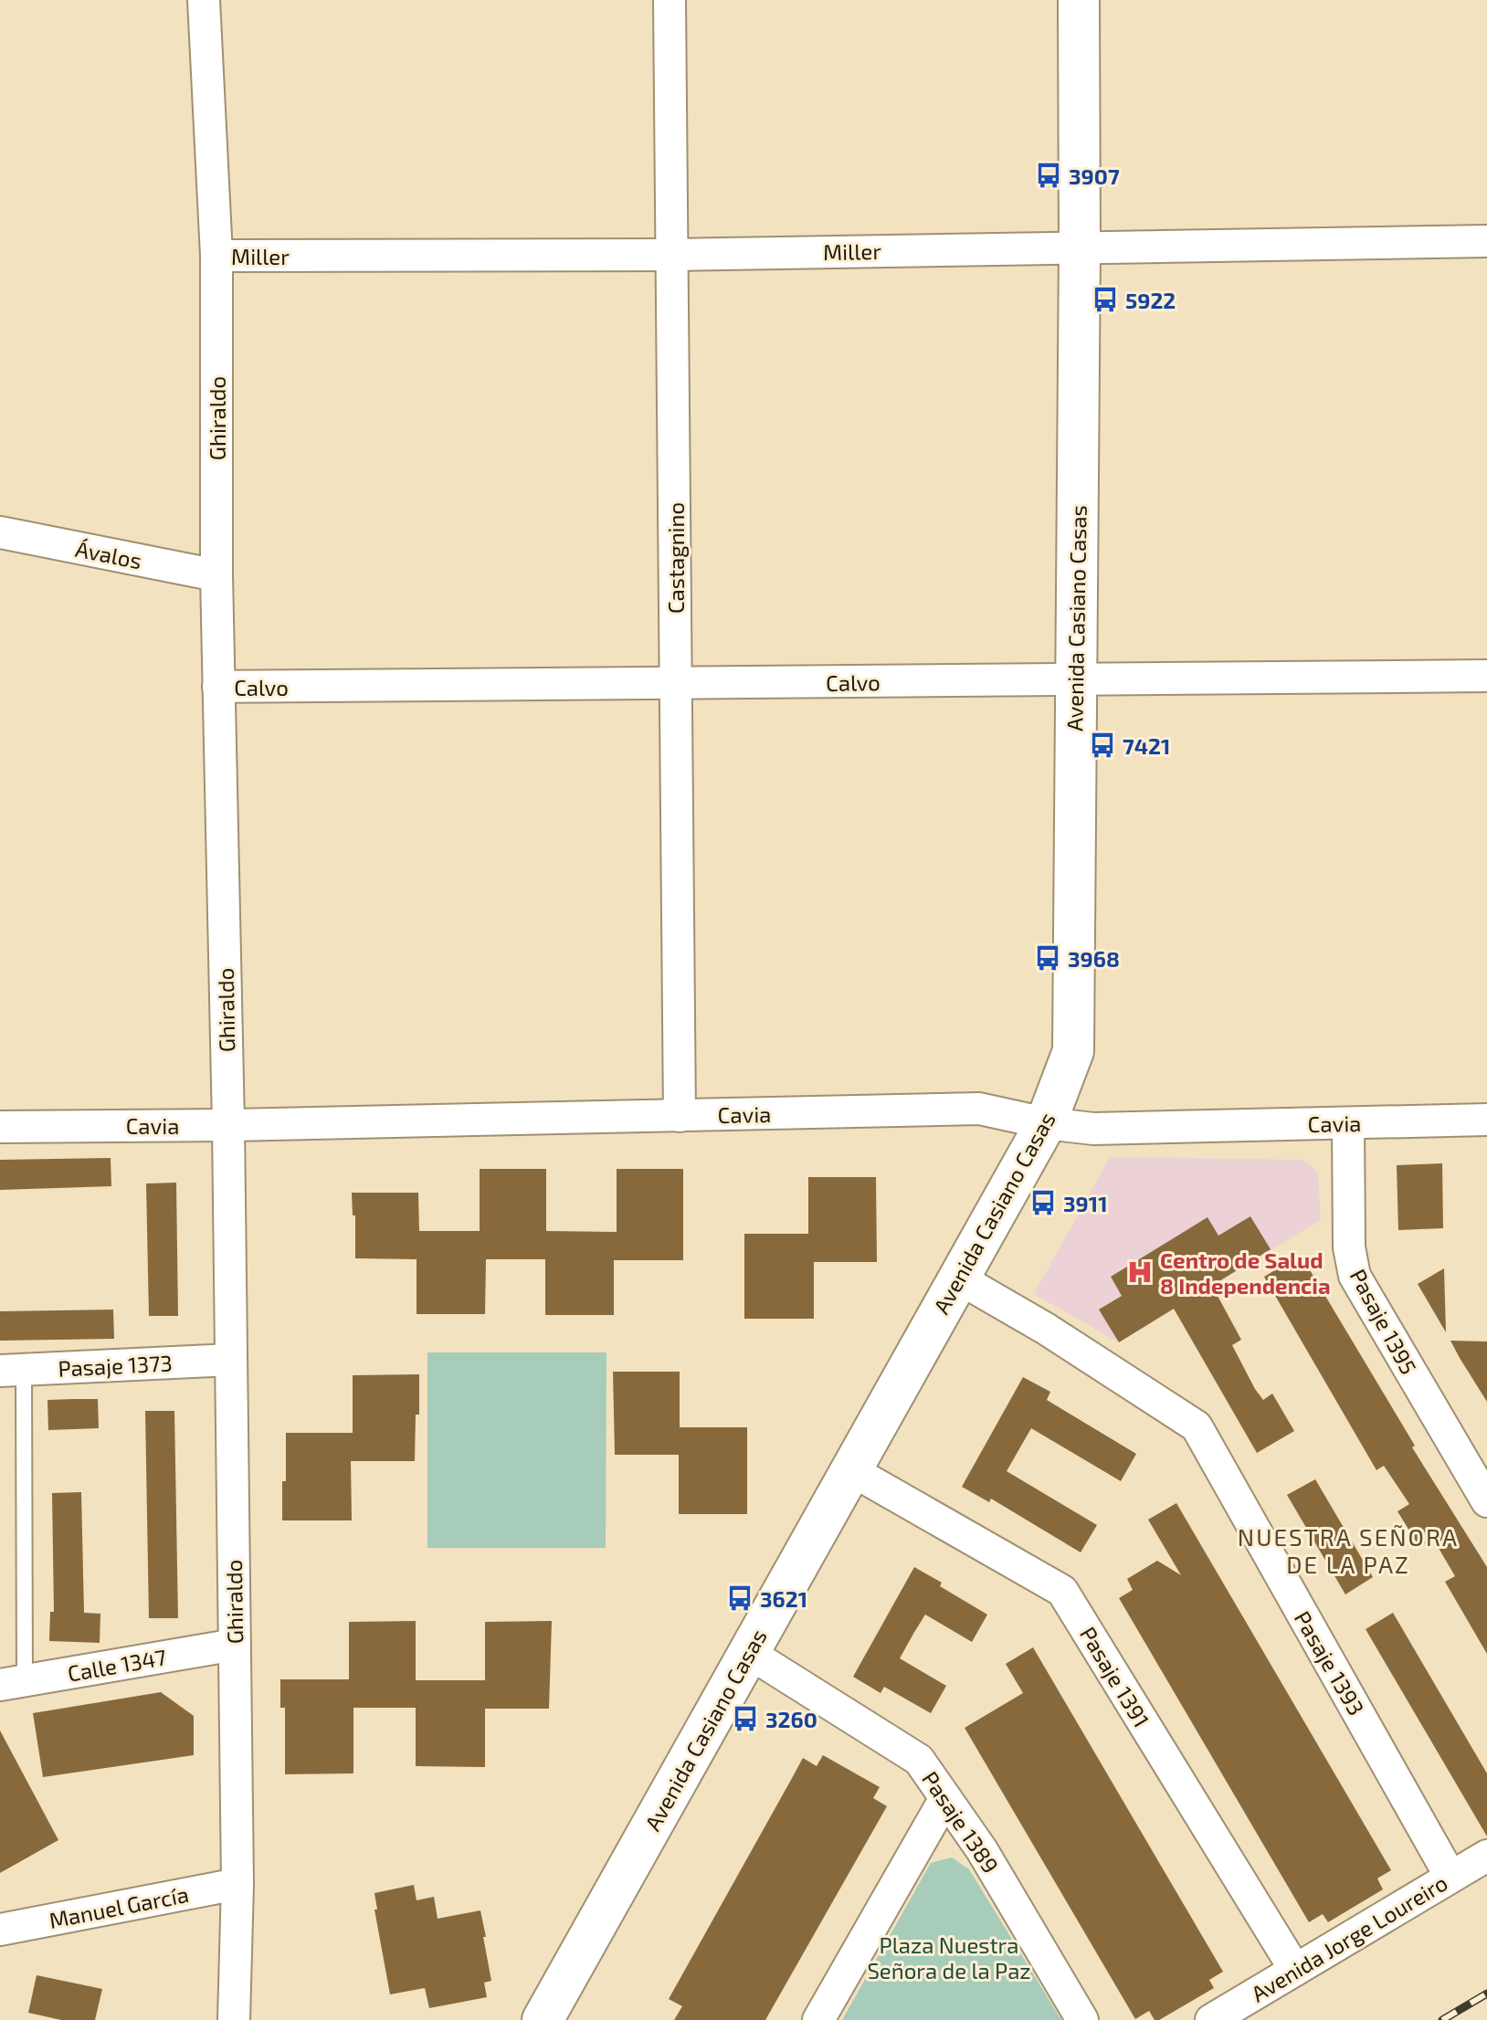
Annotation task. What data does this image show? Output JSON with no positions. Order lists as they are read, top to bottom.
{
  "streets": {
    "main road": ["Avenida Casiano Casas"],
    "street": [
      "Miller",
      "Ghiraldo",
      "Ávalos",
      "Castagnino",
      "Calvo",
      "Cavia",
      "Pasaje 1395",
      "Pasaje 1373",
      "Pasaje 1393",
      "Calle 1347",
      "Pasaje 1391",
      "Pasaje 1389",
      "Manuel García",
      "Avenida Jorge Loureiro"
    ]
  },
  "crossings": [
    ["Miller", "Ghiraldo"],
    ["Miller", "Castagnino"],
    ["Miller", "Avenida Casiano Casas"],
    ["Ghiraldo", "Ávalos"],
    ["Ghiraldo", "Calvo"],
    ["Ghiraldo", "Cavia"],
    ["Ghiraldo", "Pasaje 1373"],
    ["Ghiraldo", "Calle 1347"],
    ["Ghiraldo", "Manuel García"],
    ["Castagnino", "Calvo"],
    ["Castagnino", "Cavia"],
    ["Avenida Casiano Casas", "Calvo"],
    ["Avenida Casiano Casas", "Cavia"],
    ["Avenida Casiano Casas", "Pasaje 1393"],
    ["Avenida Casiano Casas", "Pasaje 1391"],
    ["Avenida Casiano Casas", "Pasaje 1389"],
    ["Cavia", "Pasaje 1395"],
    ["Pasaje 1393", "Avenida Jorge Loureiro"],
    ["Pasaje 1391", "Avenida Jorge Loureiro"]
  ],
  "districts": ["NUESTRA SEÑORA DE LA PAZ"],
  "parks": ["Plaza Nuestra Señora de la Paz"],
  "places": {
    "bus stop": [
      "3907",
      "5922",
      "7421",
      "3968",
      "3911",
      "3621",
      "3260"
    ],
    "hospital": ["Centro de Salud 8 Independencia"]
  }
}
